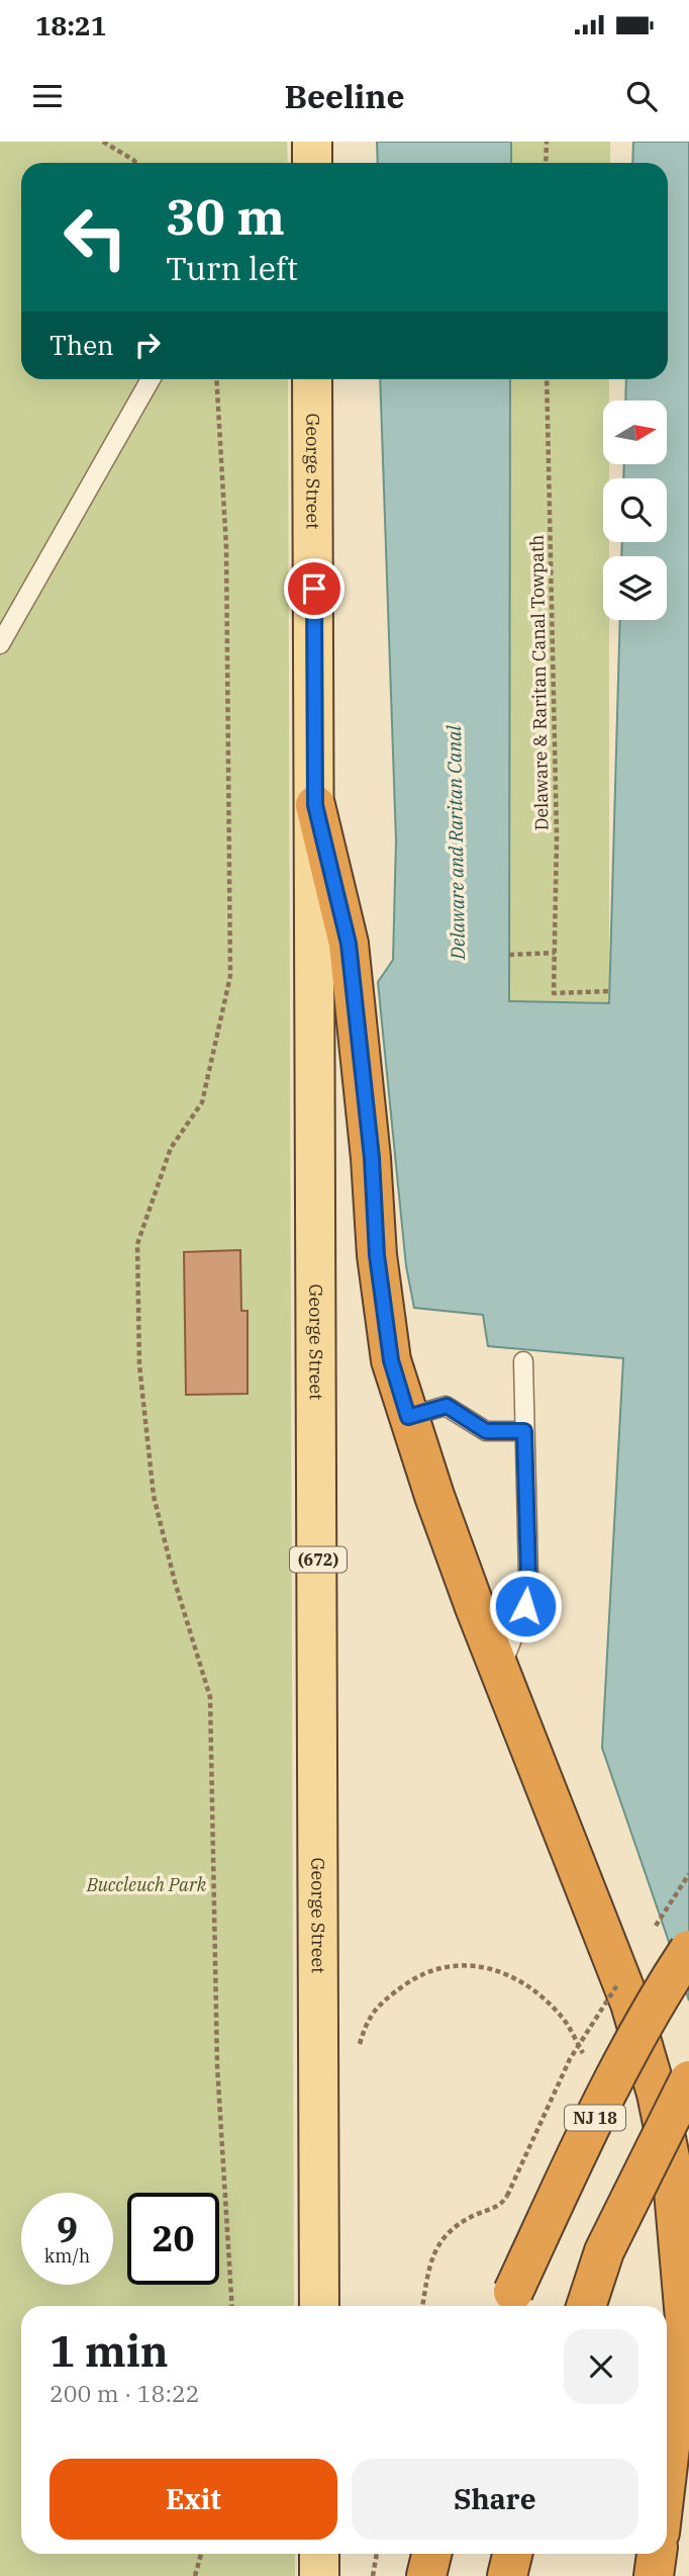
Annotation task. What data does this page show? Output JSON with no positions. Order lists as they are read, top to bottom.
{
  "streets": {
    "highway": ["NJ 18"],
    "main road": ["George Street", "(672)"],
    "path": ["Delaware & Raritan Canal Towpath"]
  },
  "water": ["Delaware and Raritan Canal"],
  "parks": ["Buccleuch Park"],
  "north": "right",
  "page": {
    "status": "18:21",
    "header": "Beeline",
    "turn": ["30 m", "Turn left"],
    "then": "Then",
    "speed": "9 km/h",
    "limit": "20",
    "heading": ["1 min", "200 m · 18:22"],
    "buttons": ["Exit", "Share"]
  }
}
